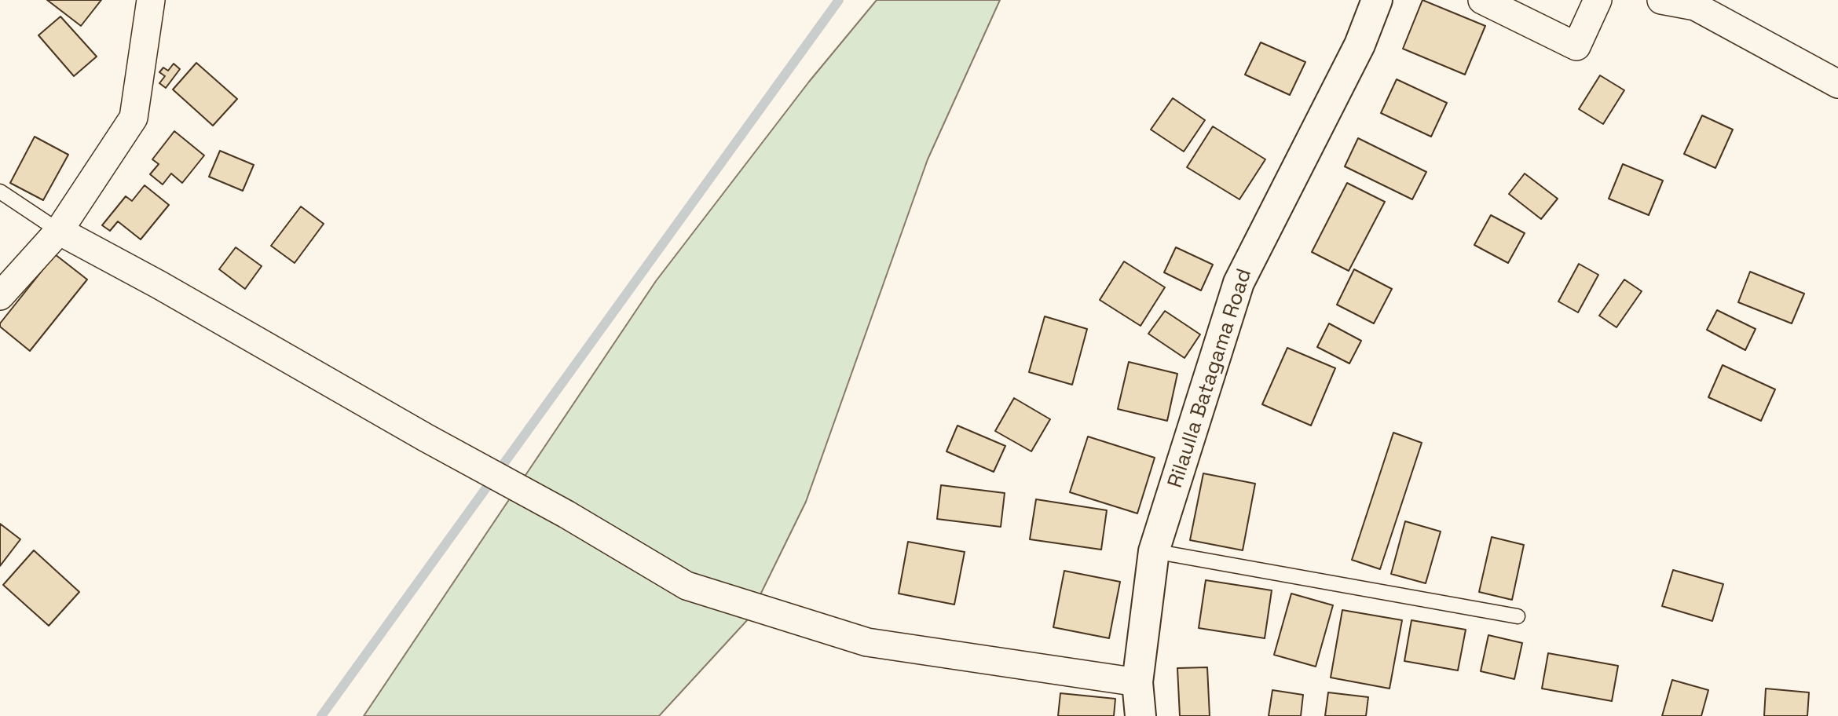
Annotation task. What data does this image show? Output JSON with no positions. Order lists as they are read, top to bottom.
{
  "streets": {
    "street": ["Rilaulla Batagama Road"]
  }
}
